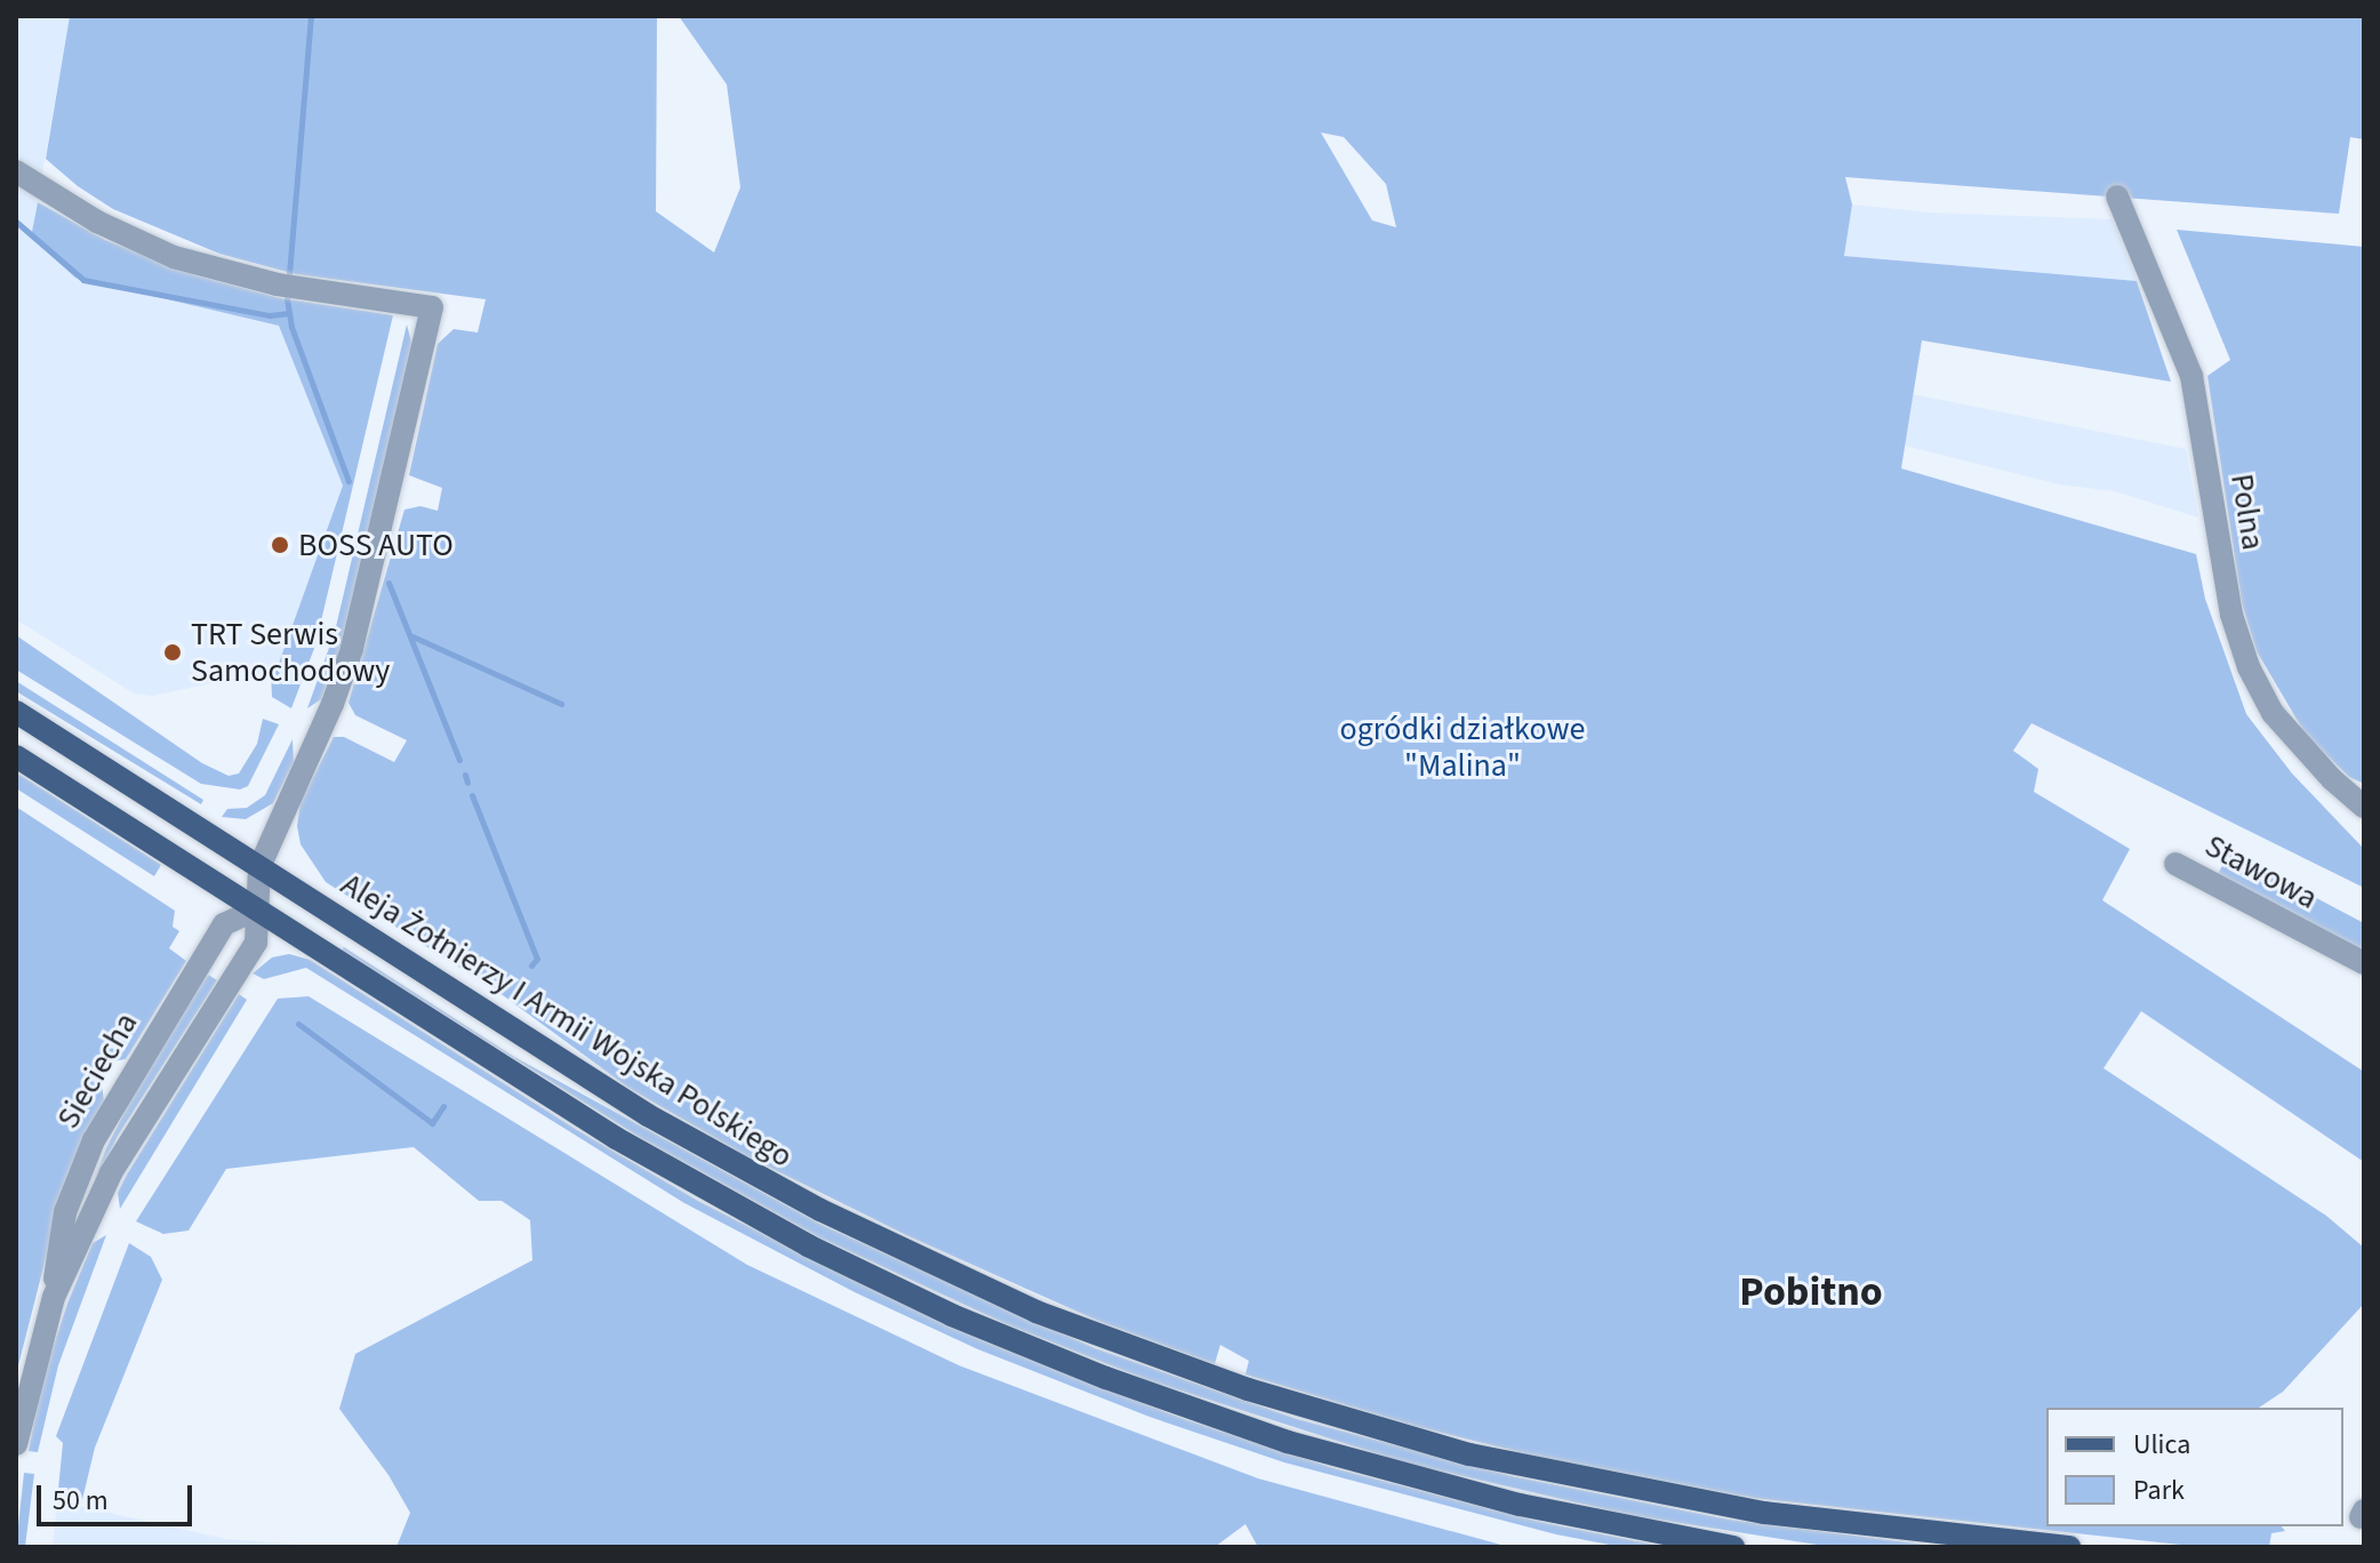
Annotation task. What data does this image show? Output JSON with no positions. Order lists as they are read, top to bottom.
{
  "streets": {
    "main road": ["Aleja Żołnierzy I Armii Wojska Polskiego"],
    "street": ["Polna", "Stawowa", "Sieciecha"]
  },
  "crossings": [
    ["Aleja Żołnierzy I Armii Wojska Polskiego", "Sieciecha"]
  ],
  "districts": ["Pobitno"],
  "parks": ["ogródki działkowe \"Malina\""],
  "places": ["BOSS AUTO", "TRT Serwis Samochodowy"],
  "legend": ["Ulica", "Park"],
  "scale_bar": "50 m"
}
